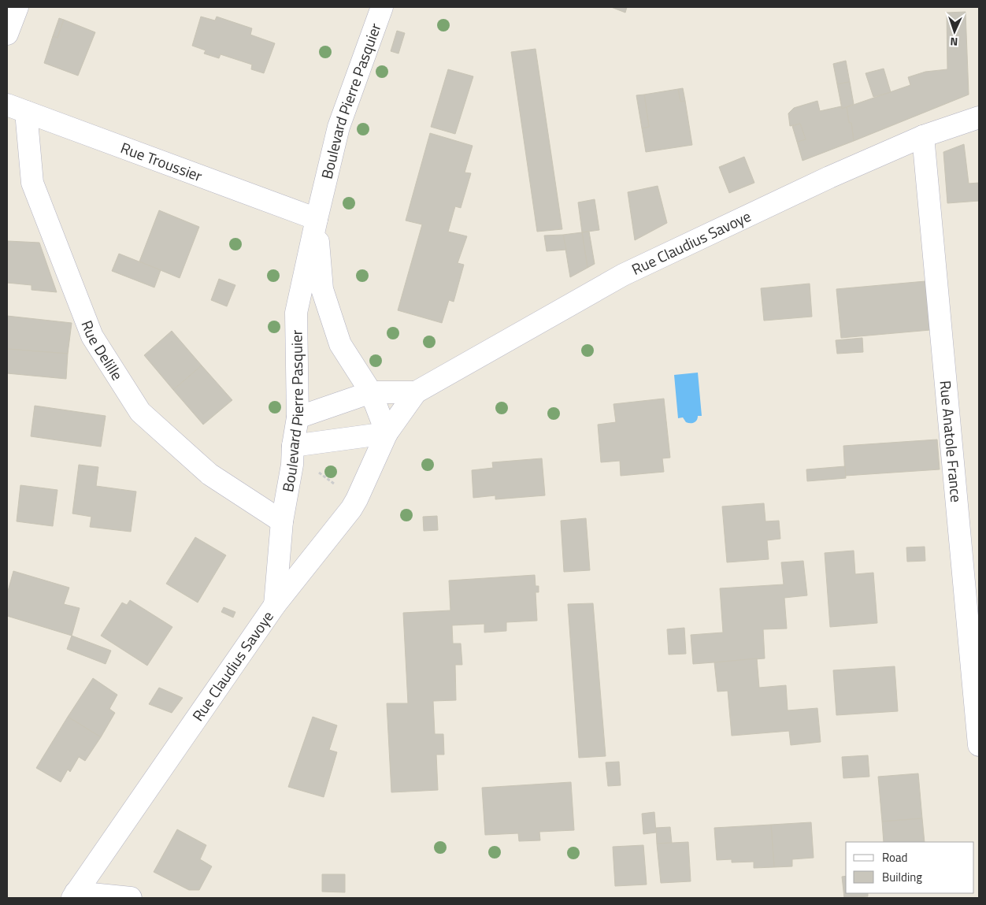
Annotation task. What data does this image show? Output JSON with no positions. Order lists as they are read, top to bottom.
{
  "streets": {
    "street": [
      "Boulevard Pierre Pasquier",
      "Rue Troussier",
      "Rue Claudius Savoye",
      "Rue Delille",
      "Rue Anatole France"
    ]
  },
  "crossings": [
    ["Boulevard Pierre Pasquier", "Rue Troussier"],
    ["Boulevard Pierre Pasquier", "Rue Claudius Savoye"],
    ["Boulevard Pierre Pasquier", "Rue Delille"],
    ["Rue Troussier", "Rue Delille"],
    ["Rue Claudius Savoye", "Rue Anatole France"]
  ],
  "legend": ["Road", "Building"],
  "north": "bottom"
}
